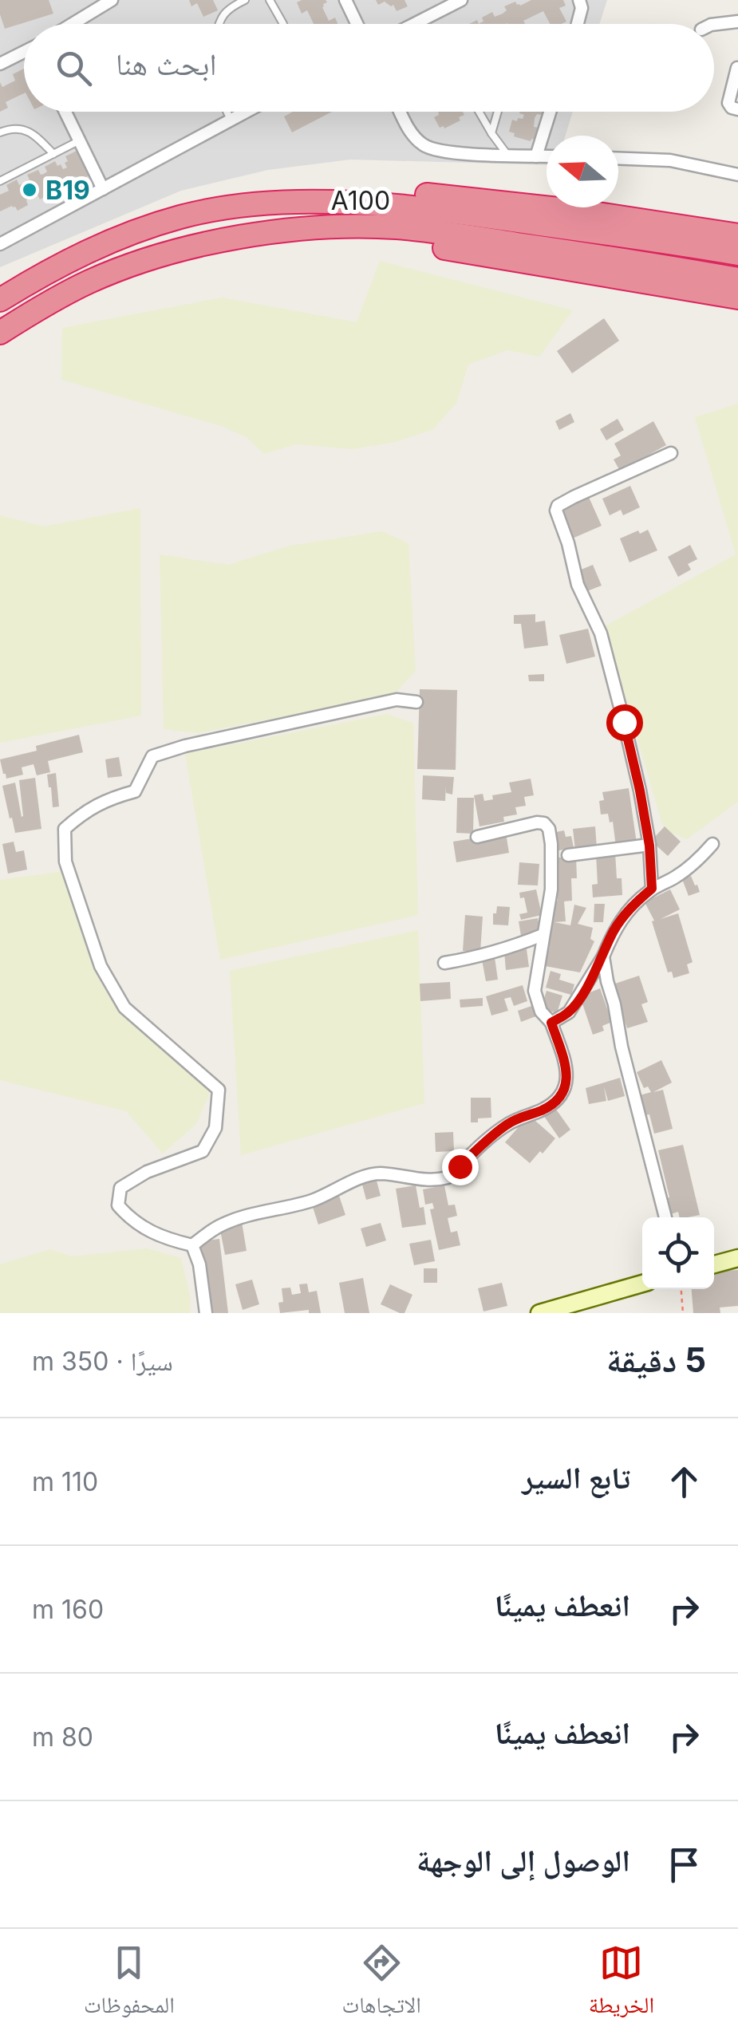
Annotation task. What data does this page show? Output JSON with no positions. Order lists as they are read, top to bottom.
{
  "streets": {
    "highway": ["A100"]
  },
  "places": ["B19"],
  "north": "left",
  "page": {
    "search": "ابحث هنا",
    "heading": ["5 دقيقة", "سيرًا · 350 m"],
    "list": [
      ["تابع السير", "110 m"],
      ["انعطف يمينًا", "160 m"],
      ["انعطف يمينًا", "80 m"],
      "الوصول إلى الوجهة"
    ],
    "nav": ["الخريطة", "الاتجاهات", "المحفوظات"]
  }
}
